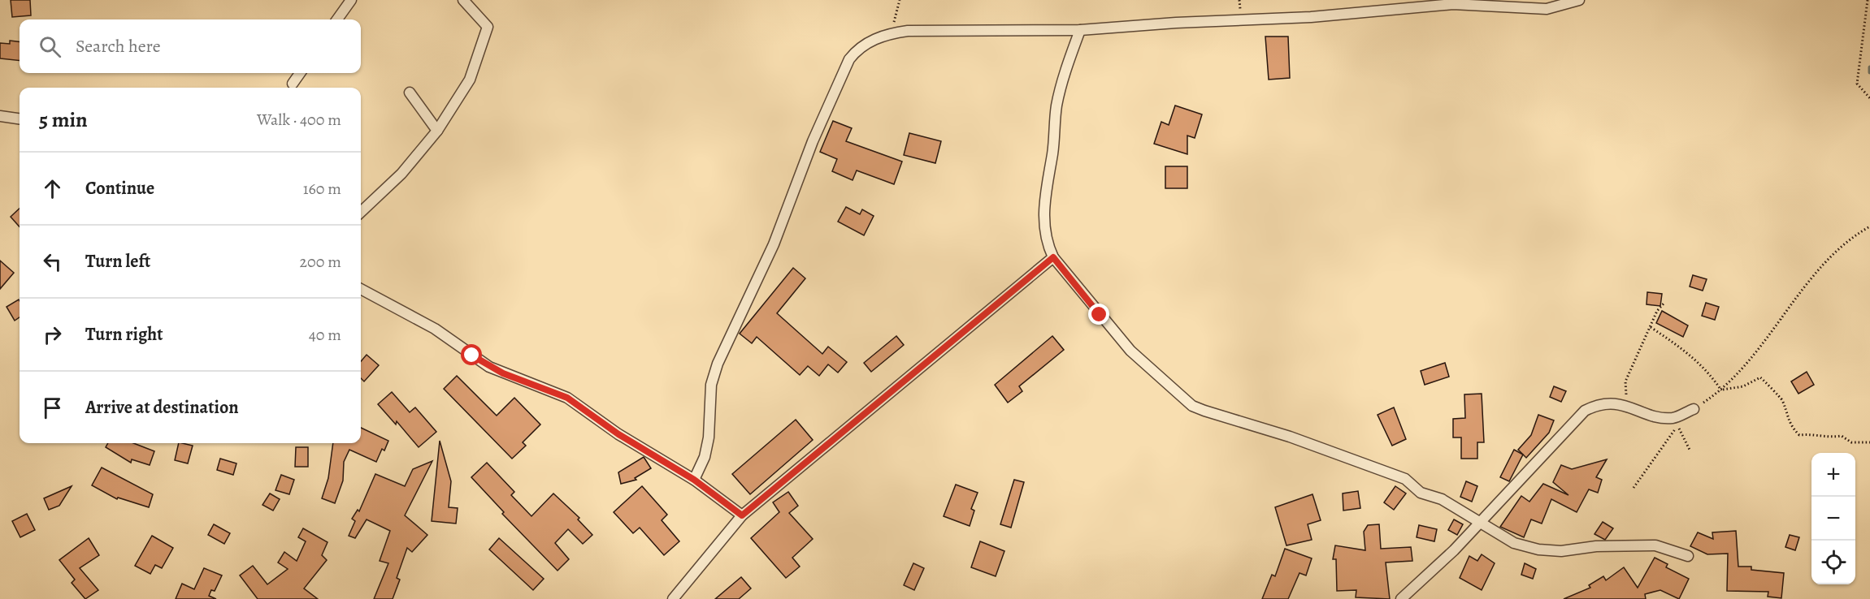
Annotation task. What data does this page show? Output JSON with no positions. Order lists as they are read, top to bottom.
{
  "page": {
    "search": "Search here",
    "heading": ["5 min", "Walk · 400 m"],
    "list": [
      ["Continue", "160 m"],
      ["Turn left", "200 m"],
      ["Turn right", "40 m"],
      "Arrive at destination"
    ],
    "map_buttons": ["+", "−"]
  }
}
